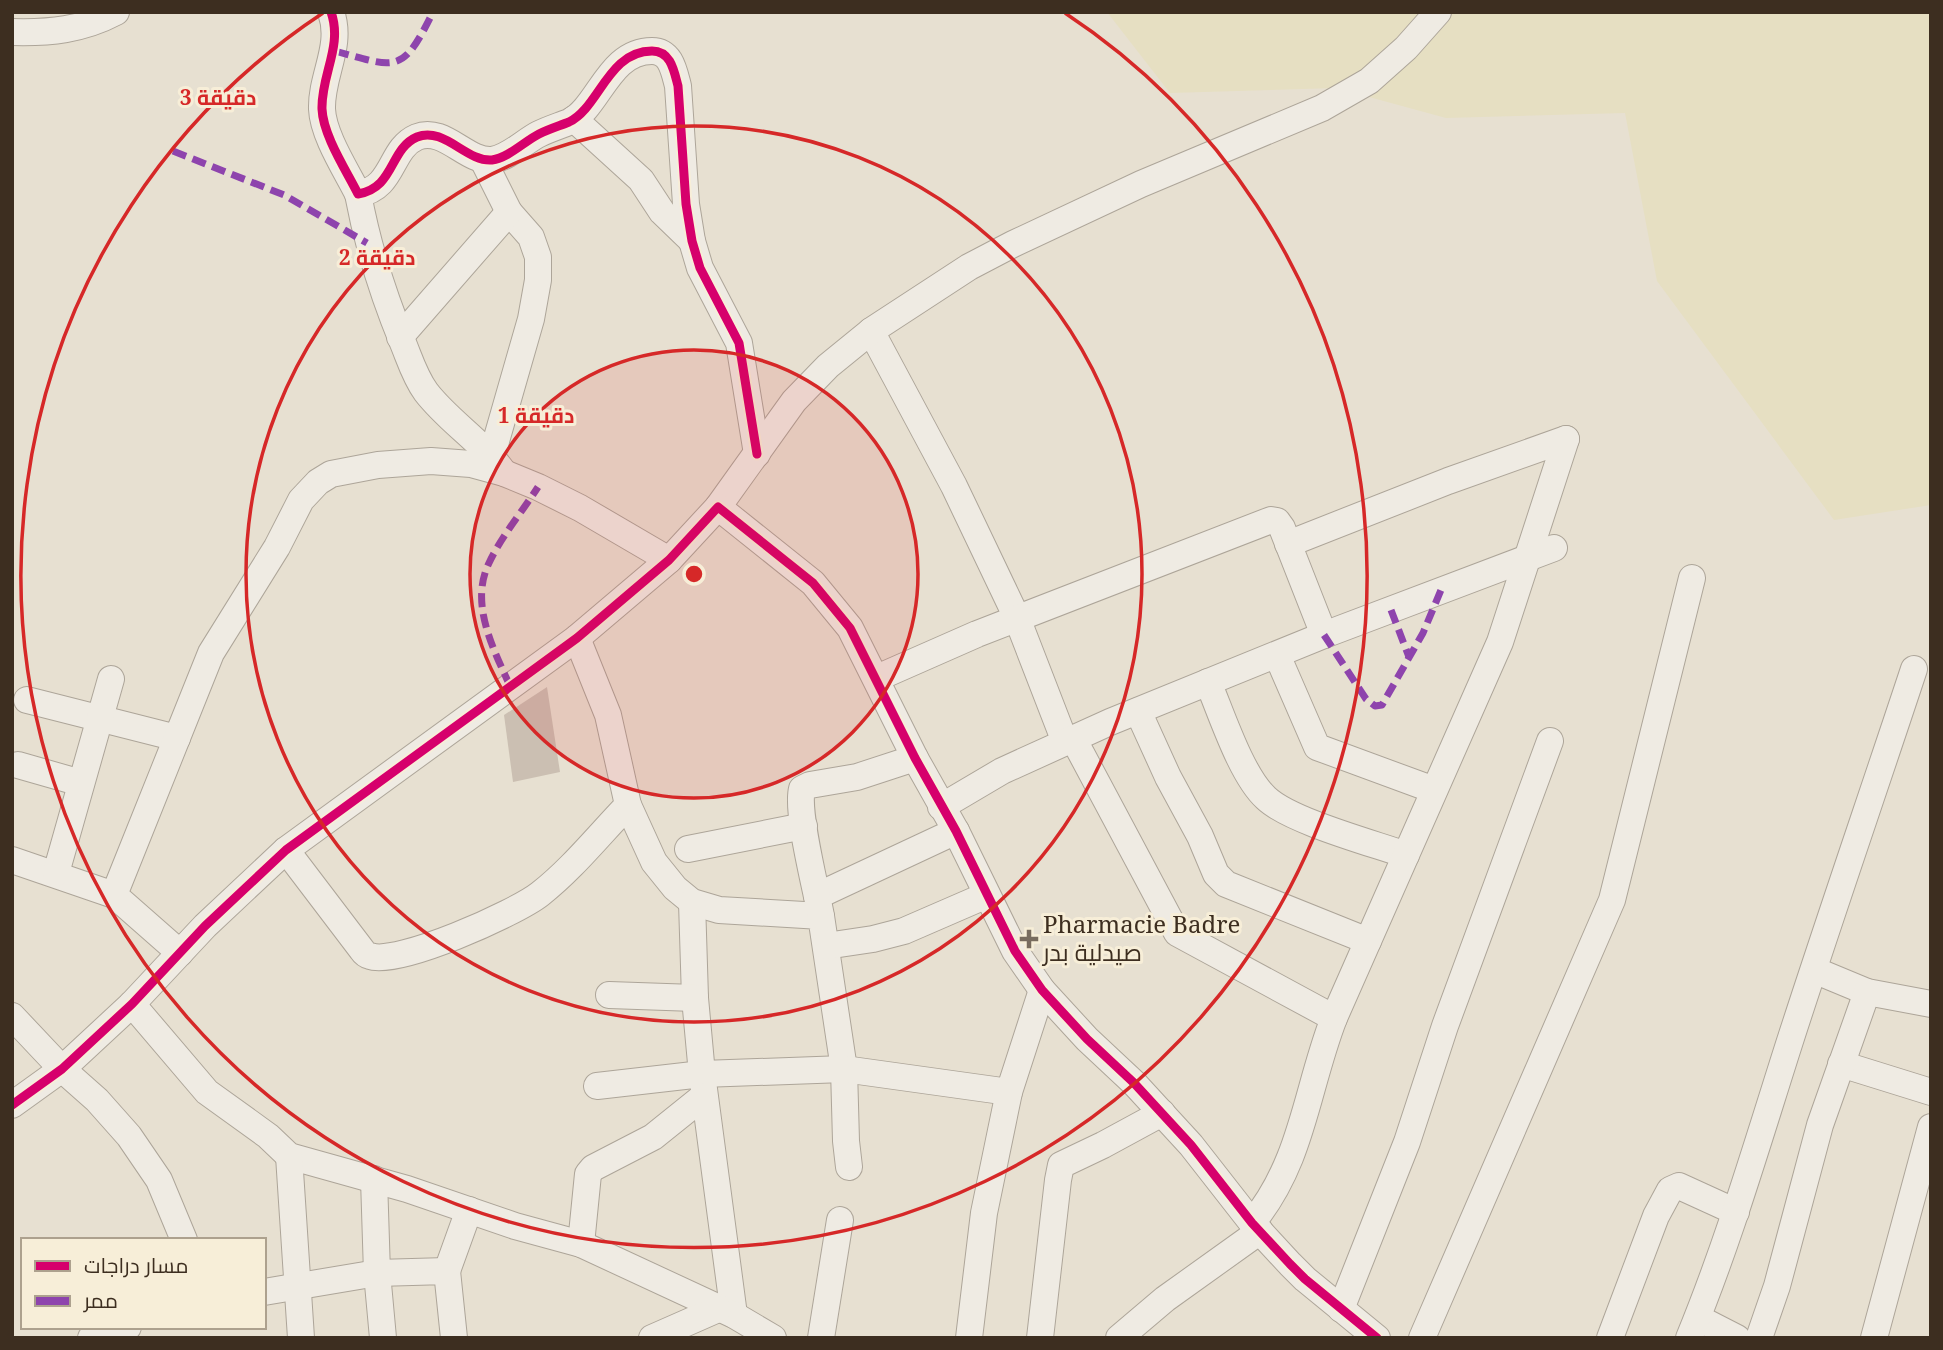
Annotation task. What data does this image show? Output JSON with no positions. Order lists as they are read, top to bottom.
{
  "places": {
    "health": ["Pharmacie Badre صيدلية بدر"]
  },
  "legend": ["مسار دراجات", "ممر"],
  "rings": ["3 دقيقة", "2 دقيقة", "1 دقيقة"]
}
